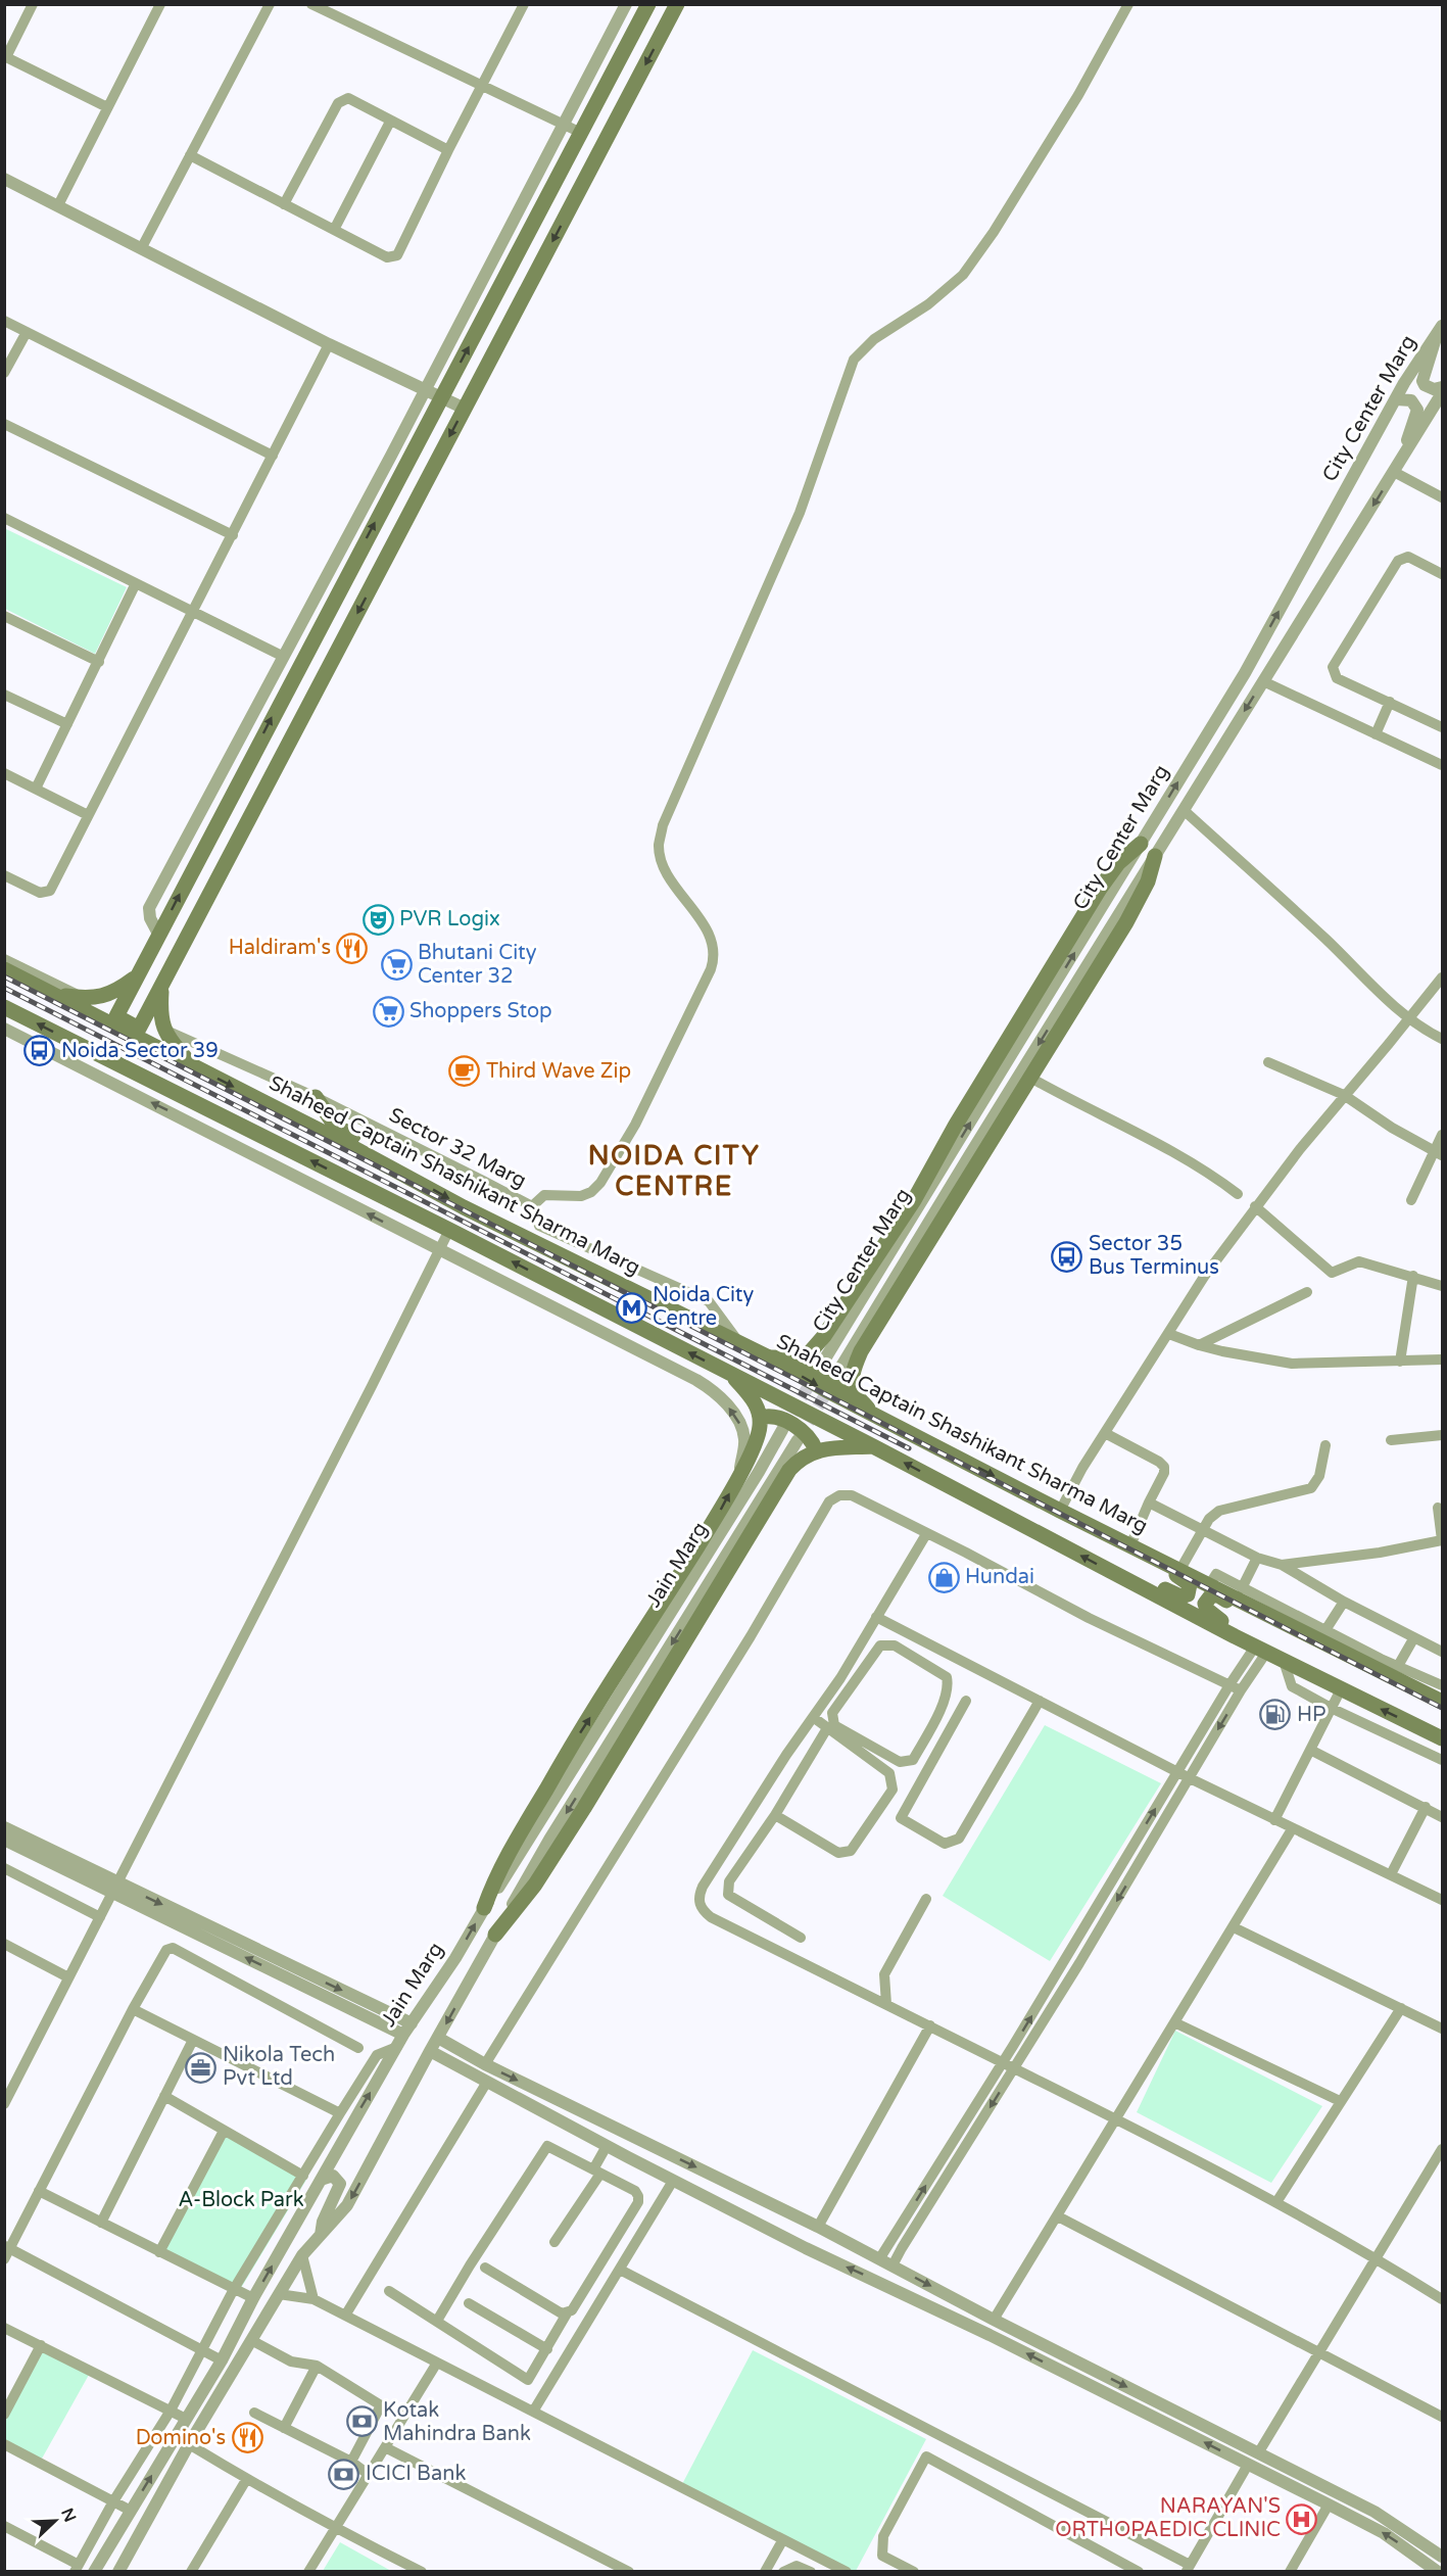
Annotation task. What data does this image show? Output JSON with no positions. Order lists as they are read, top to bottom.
{
  "streets": {
    "main road": ["Shaheed Captain Shashikant Sharma Marg"],
    "street": ["City Center Marg", "Sector 32 Marg", "Jain Marg"]
  },
  "crossings": [
    ["Sector 32 Marg", "Shaheed Captain Shashikant Sharma Marg"]
  ],
  "districts": ["NOIDA CITY CENTRE"],
  "parks": ["A-Block Park"],
  "places": {
    "theatre": ["PVR Logix"],
    "restaurant": ["Haldiram's", "Domino's"],
    "supermarket": ["Bhutani City Center 32", "Shoppers Stop"],
    "bus stop": ["Noida Sector 39", "Sector 35 Bus Terminus"],
    "cafe": ["Third Wave Zip"],
    "metro station": ["Noida City Centre"],
    "shop": ["Hundai"],
    "fuel station": ["HP"],
    "office": ["Nikola Tech Pvt Ltd"],
    "bank": ["Kotak Mahindra Bank", "ICICI Bank"],
    "hospital": ["NARAYAN'S ORTHOPAEDIC CLINIC"]
  },
  "north": "top right"
}
